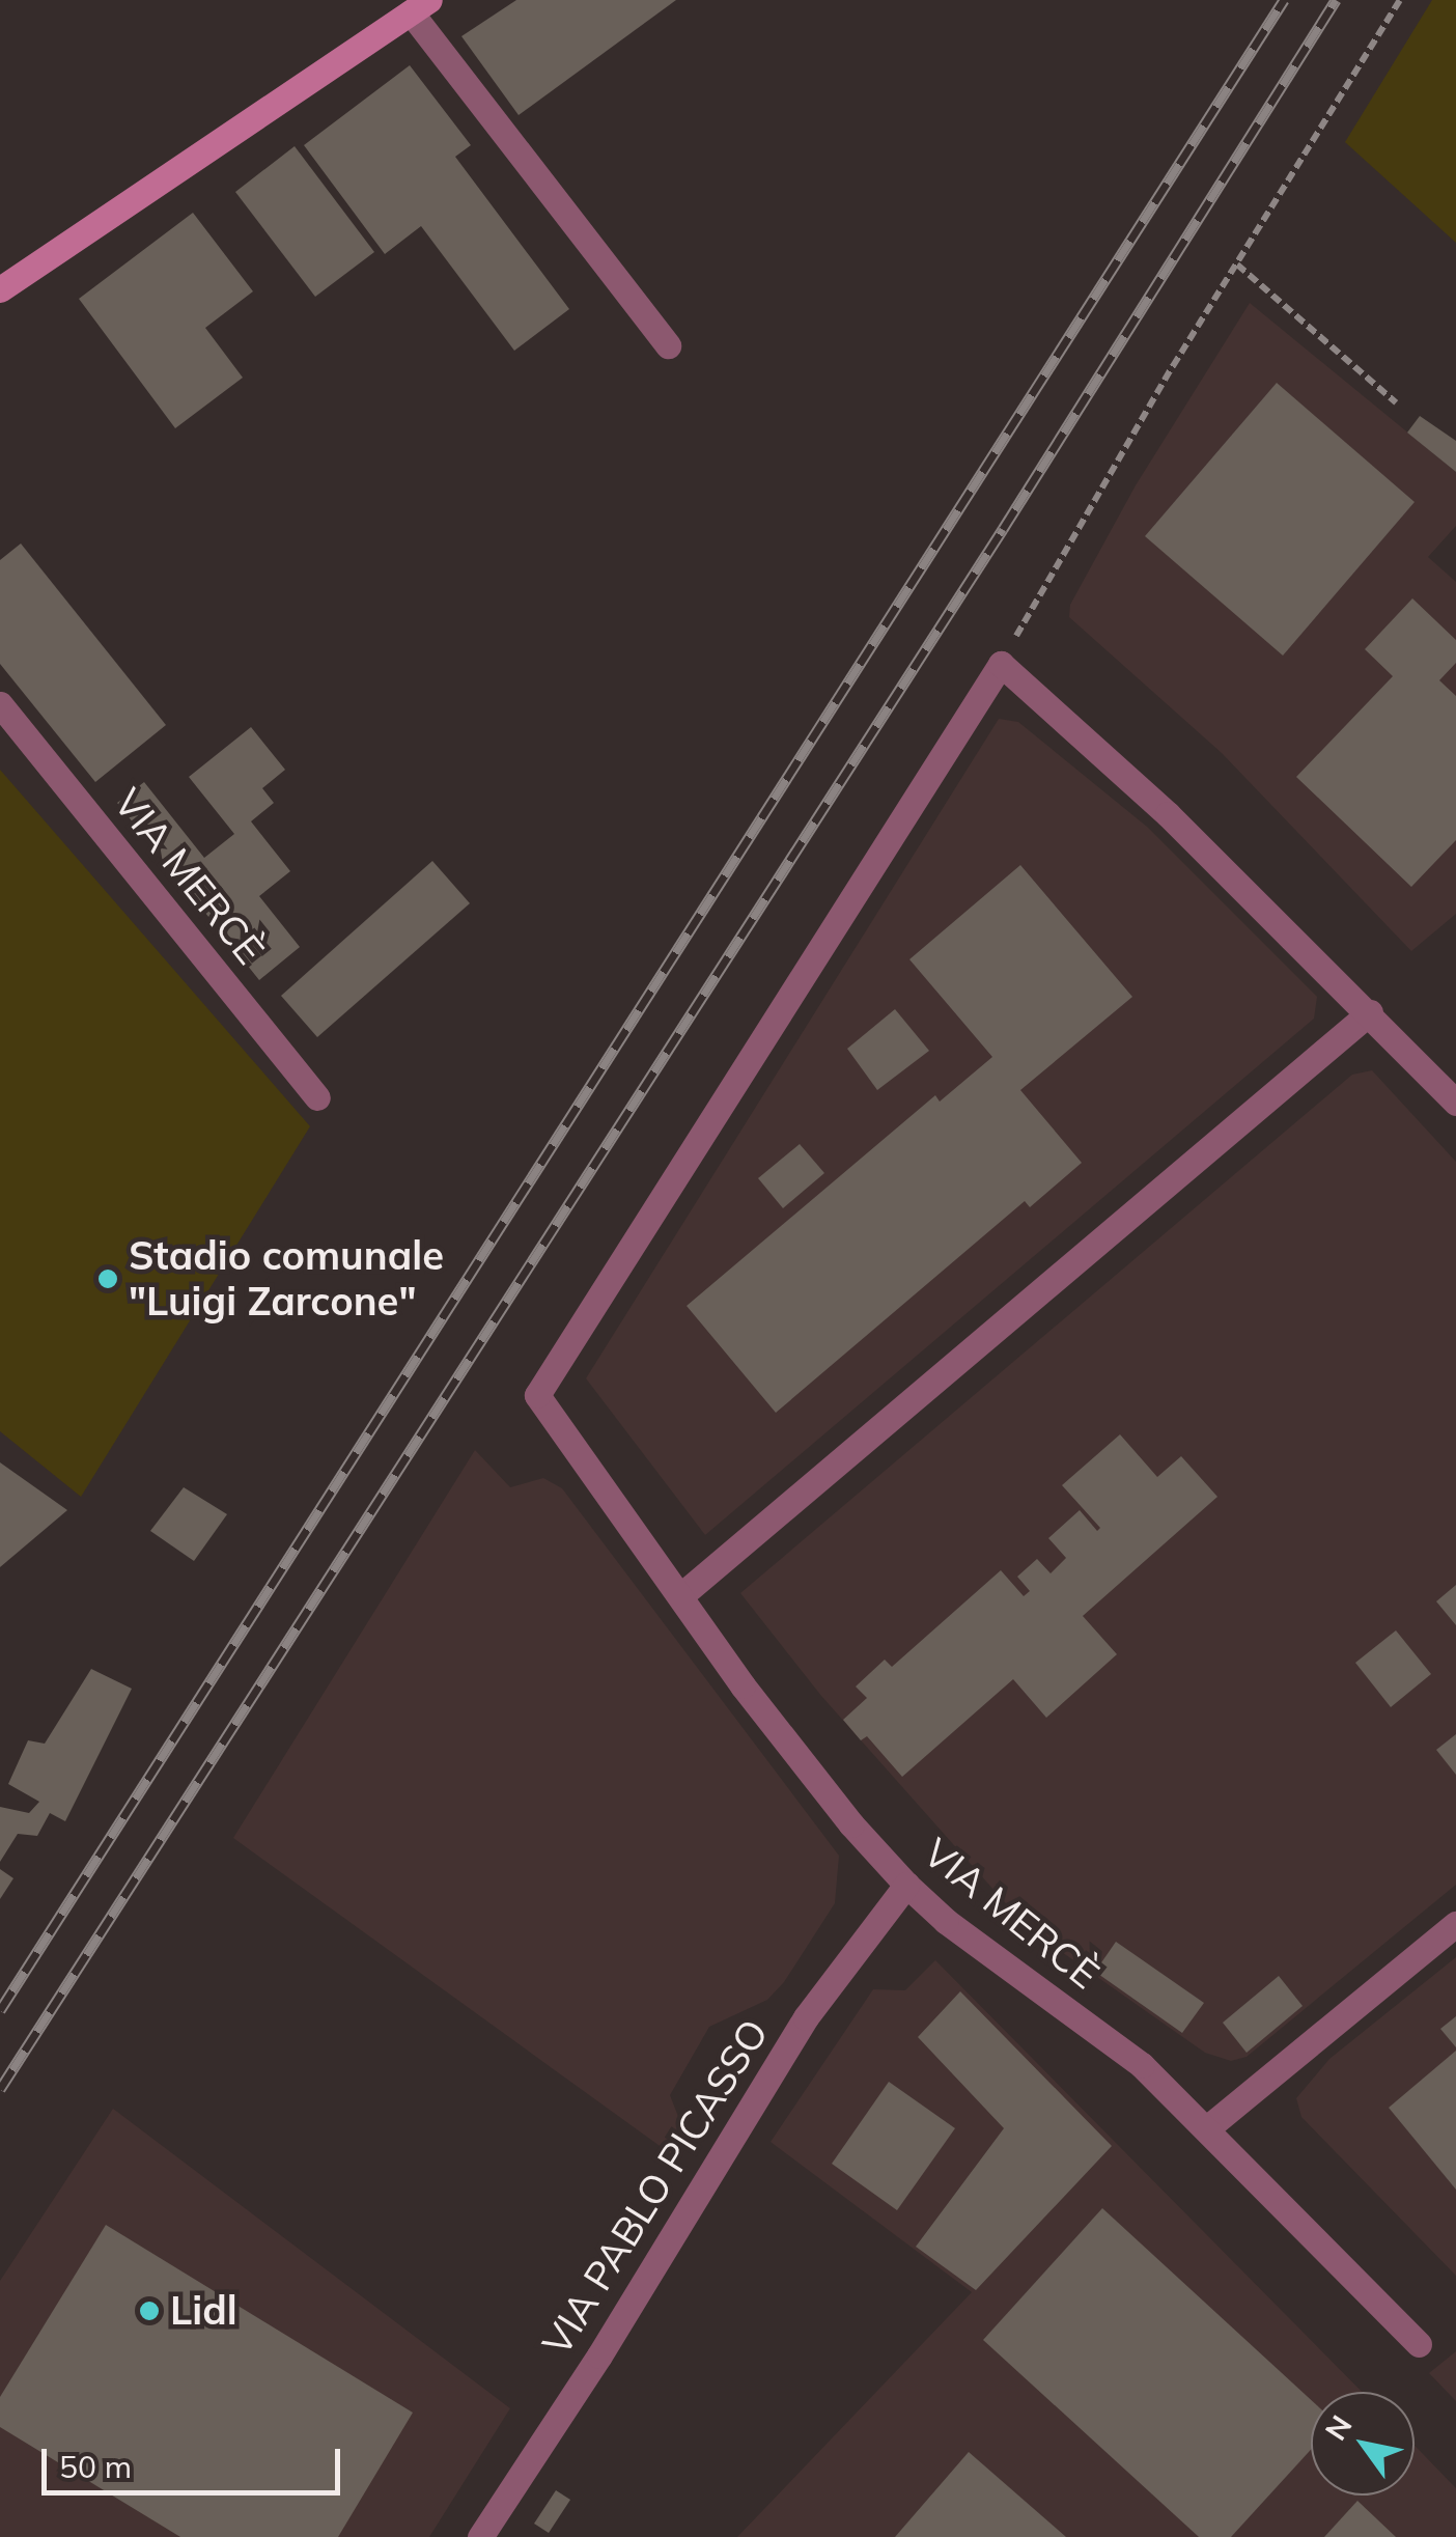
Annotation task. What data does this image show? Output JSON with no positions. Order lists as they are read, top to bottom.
{
  "streets": {
    "street": ["VIA MERCÈ", "VIA PABLO PICASSO"]
  },
  "crossings": [
    ["VIA MERCÈ", "VIA PABLO PICASSO"]
  ],
  "places": ["Stadio comunale \"Luigi Zarcone\"", "Lidl"],
  "scale_bar": "50 m",
  "north": "top left"
}
